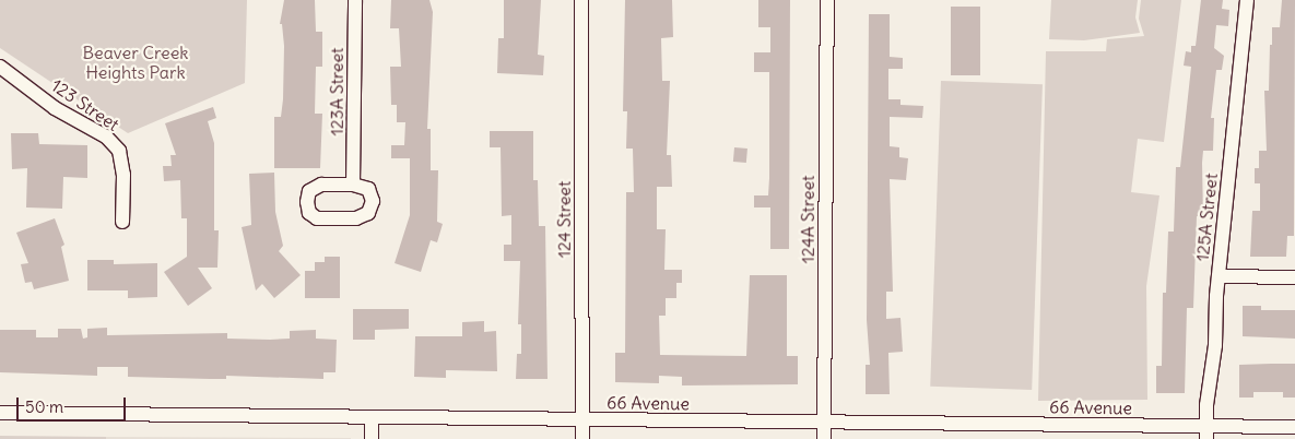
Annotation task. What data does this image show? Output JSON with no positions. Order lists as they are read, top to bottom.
{
  "streets": {
    "street": [
      "123A Street",
      "123 Street",
      "125A Street",
      "124 Street",
      "124A Street",
      "66 Avenue"
    ]
  },
  "crossings": [
    ["125A Street", "66 Avenue"],
    ["124 Street", "66 Avenue"],
    ["124A Street", "66 Avenue"]
  ],
  "parks": ["Beaver Creek Heights Park"],
  "scale_bar": "50 m"
}
